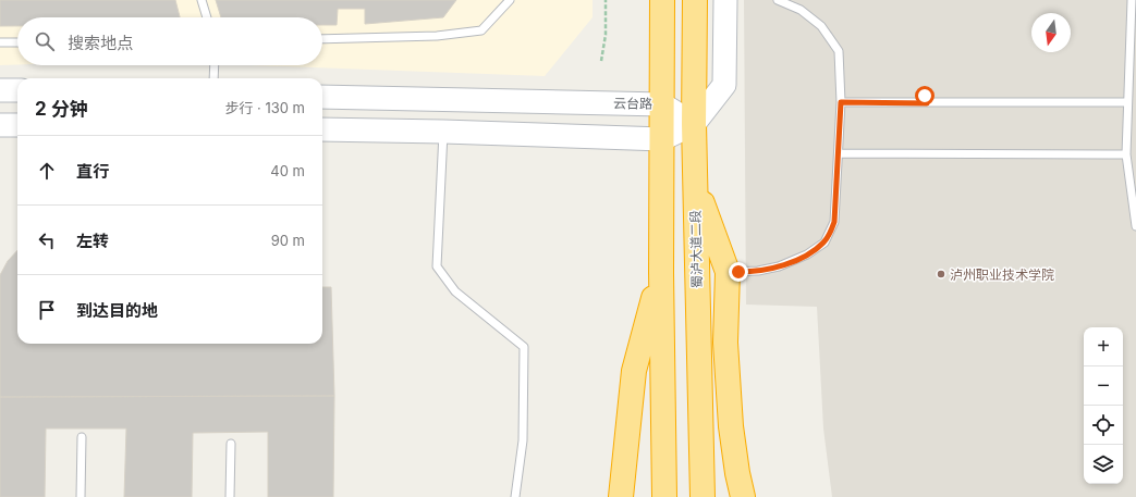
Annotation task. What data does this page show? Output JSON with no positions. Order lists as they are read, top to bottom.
{
  "streets": {
    "highway": ["蜀泸大道二段"],
    "street": ["云台路"]
  },
  "crossings": [
    ["云台路", "蜀泸大道二段"]
  ],
  "places": ["泸州职业技术学院"],
  "north": "bottom",
  "page": {
    "search": "搜索地点",
    "heading": ["2 分钟", "步行 · 130 m"],
    "list": [
      ["直行", "40 m"],
      ["左转", "90 m"],
      "到达目的地"
    ],
    "map_buttons": ["+", "−"]
  }
}
